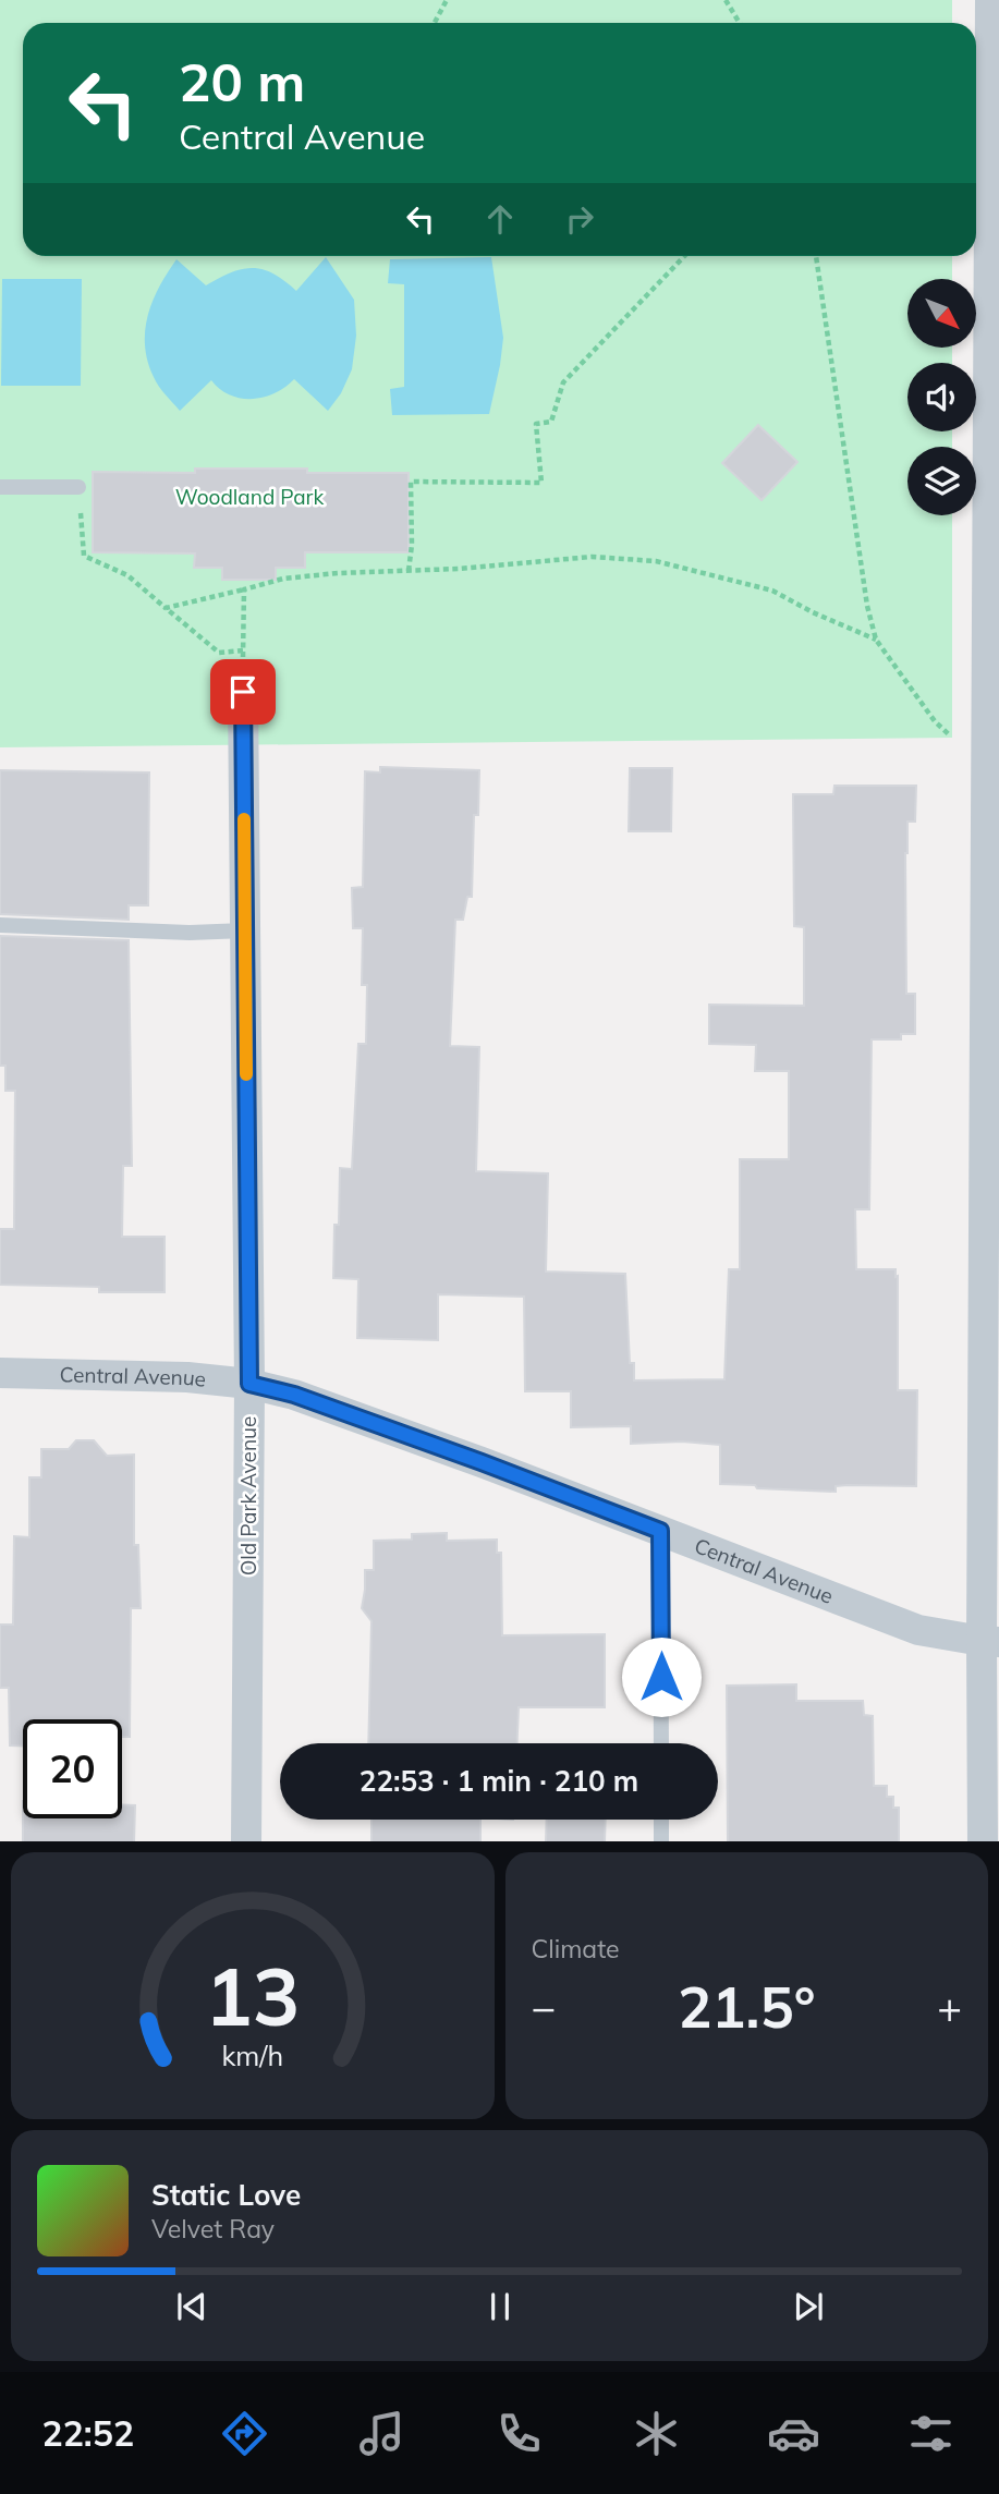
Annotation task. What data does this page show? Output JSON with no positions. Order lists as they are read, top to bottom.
{
  "streets": {
    "street": ["Central Avenue", "Old Park Avenue"]
  },
  "crossings": [
    ["Central Avenue", "Old Park Avenue"]
  ],
  "parks": ["Woodland Park"],
  "north": "bottom right",
  "page": {
    "turn": ["20 m", "Central Avenue"],
    "limit": "20",
    "trip": "22:53 · 1 min · 210 m",
    "tile": "Climate",
    "heat": ["−", "21.5°", "+"],
    "song": ["Static Love", "Velvet Ray"],
    "tabs": "22:52",
    "gauge": ["13", "km/h"]
  }
}
